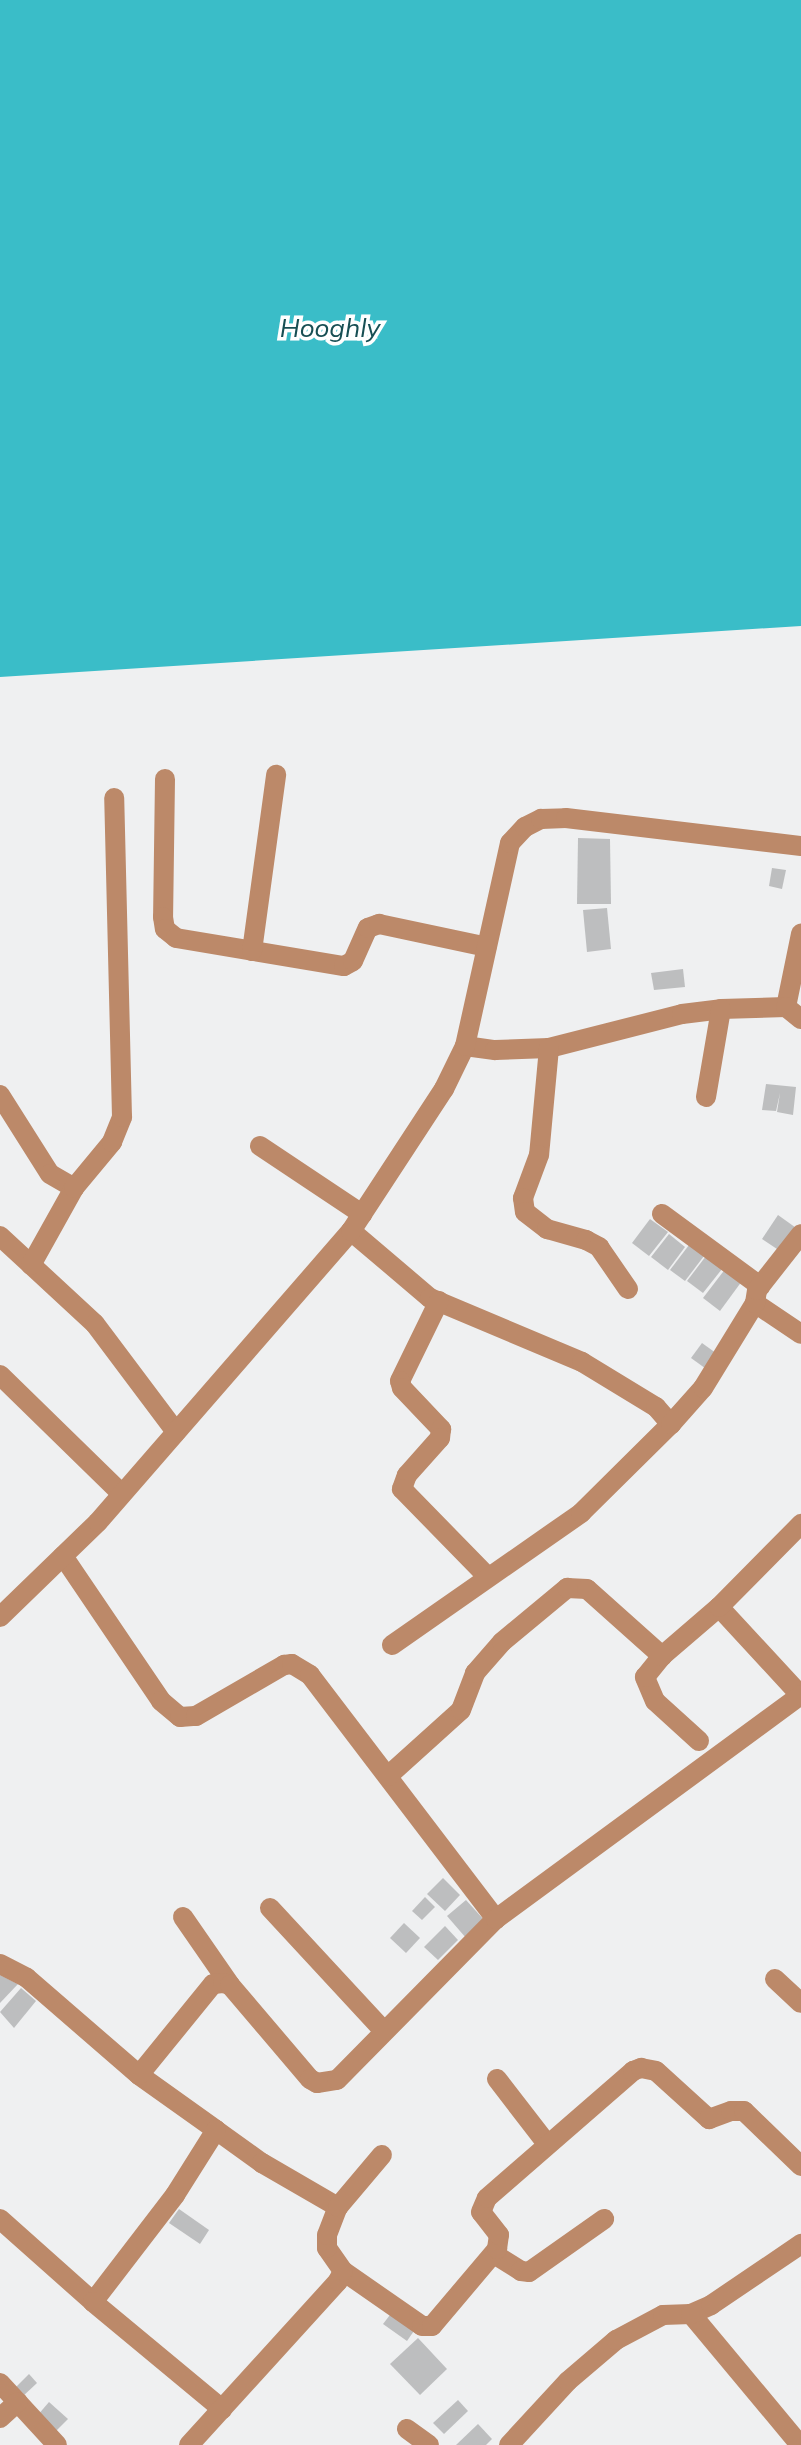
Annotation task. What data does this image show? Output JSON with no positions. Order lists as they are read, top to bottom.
{
  "water": ["Hooghly"]
}
